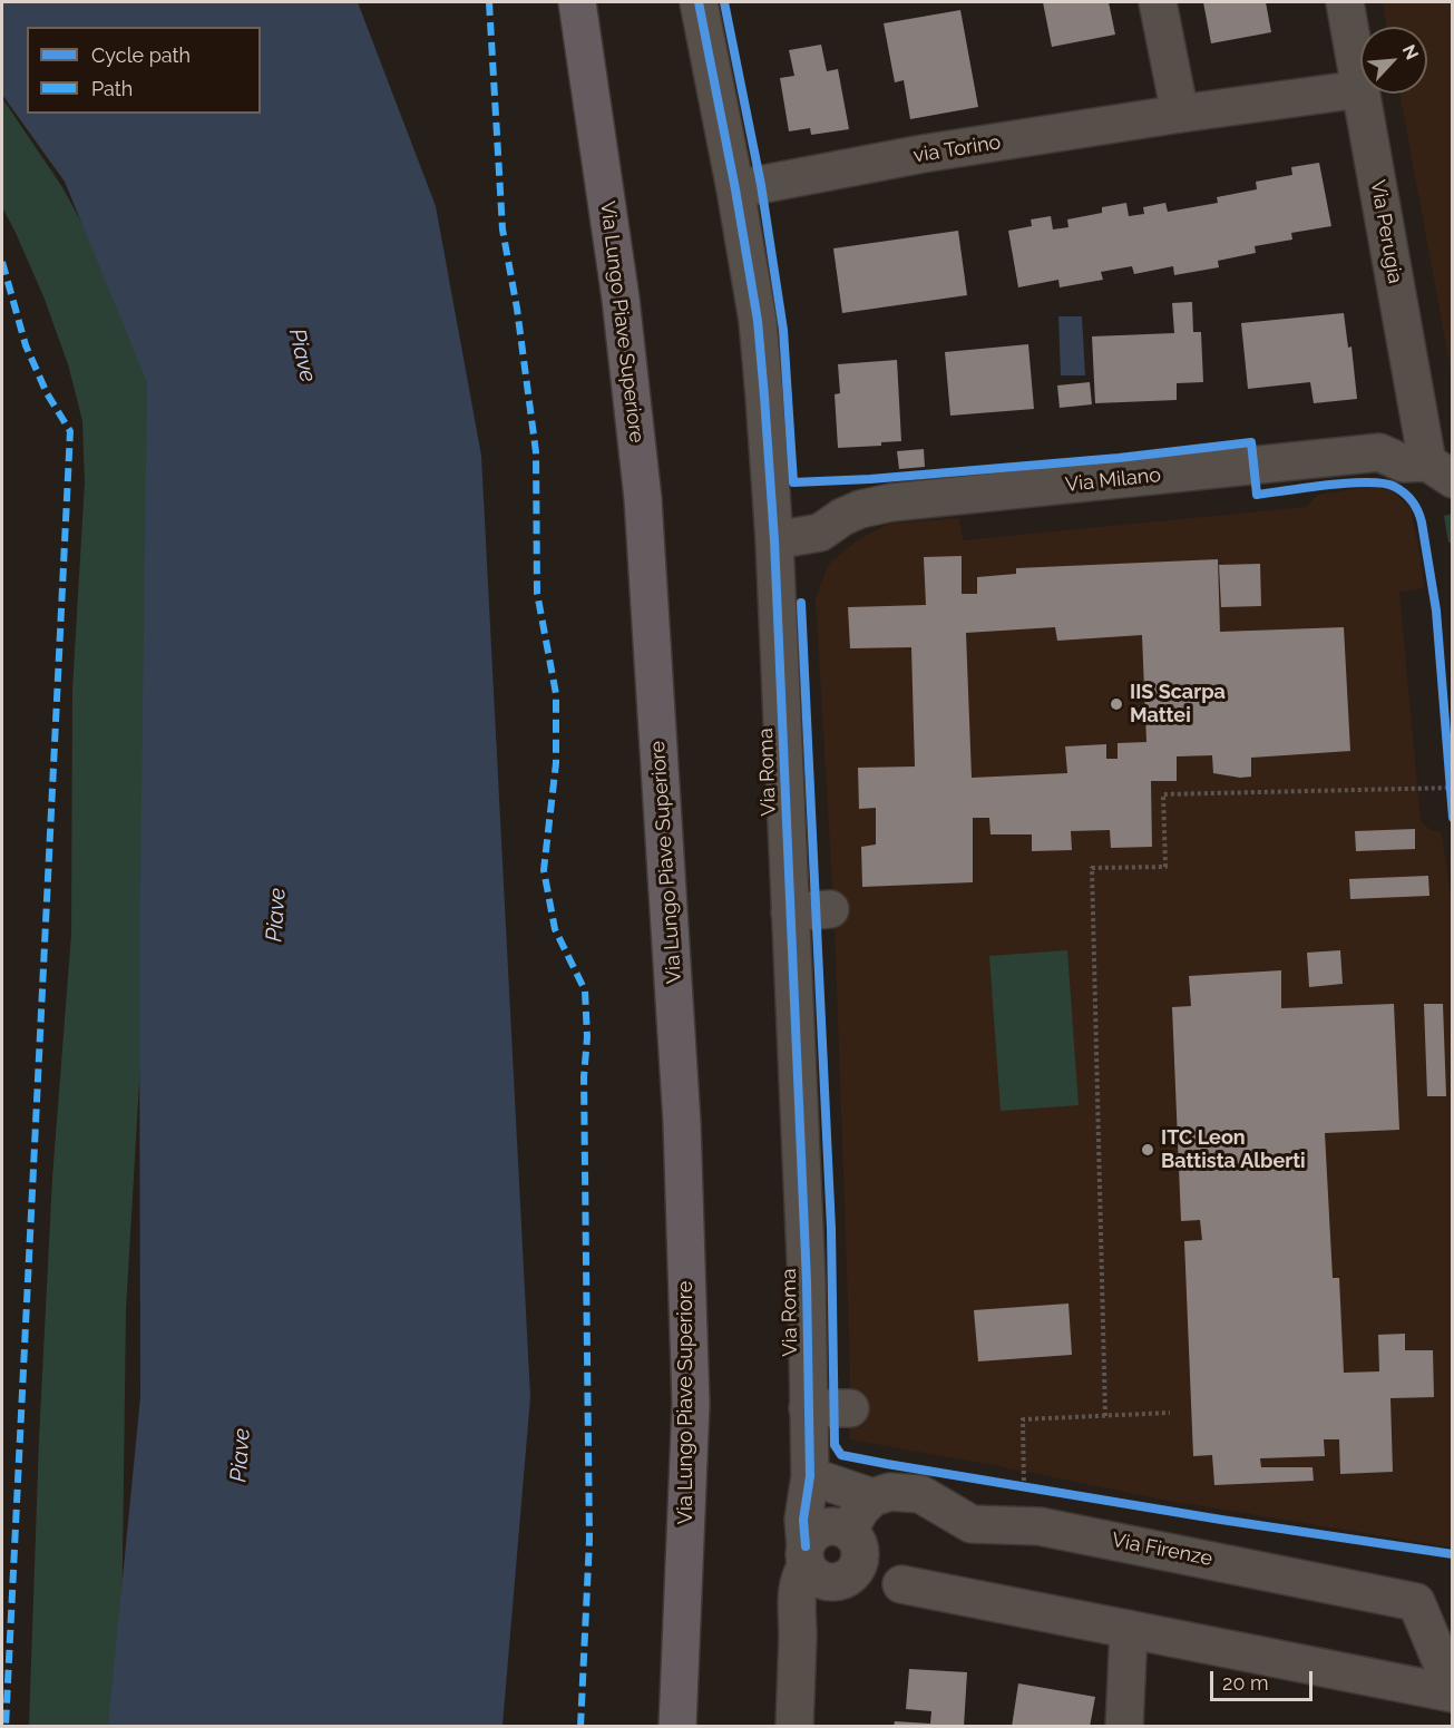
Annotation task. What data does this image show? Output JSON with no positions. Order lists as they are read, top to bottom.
{
  "streets": {
    "main road": ["Via Lungo Piave Superiore"],
    "street": [
      "via Torino",
      "Via Perugia",
      "Via Milano",
      "Via Roma",
      "Via Firenze"
    ]
  },
  "crossings": [
    ["via Torino", "Via Perugia"],
    ["via Torino", "Via Roma"],
    ["Via Perugia", "Via Milano"],
    ["Via Milano", "Via Roma"]
  ],
  "water": ["Piave"],
  "places": ["IIS Scarpa Mattei", "ITC Leon Battista Alberti"],
  "legend": ["Cycle path", "Path"],
  "scale_bar": "20 m",
  "north": "top right"
}
